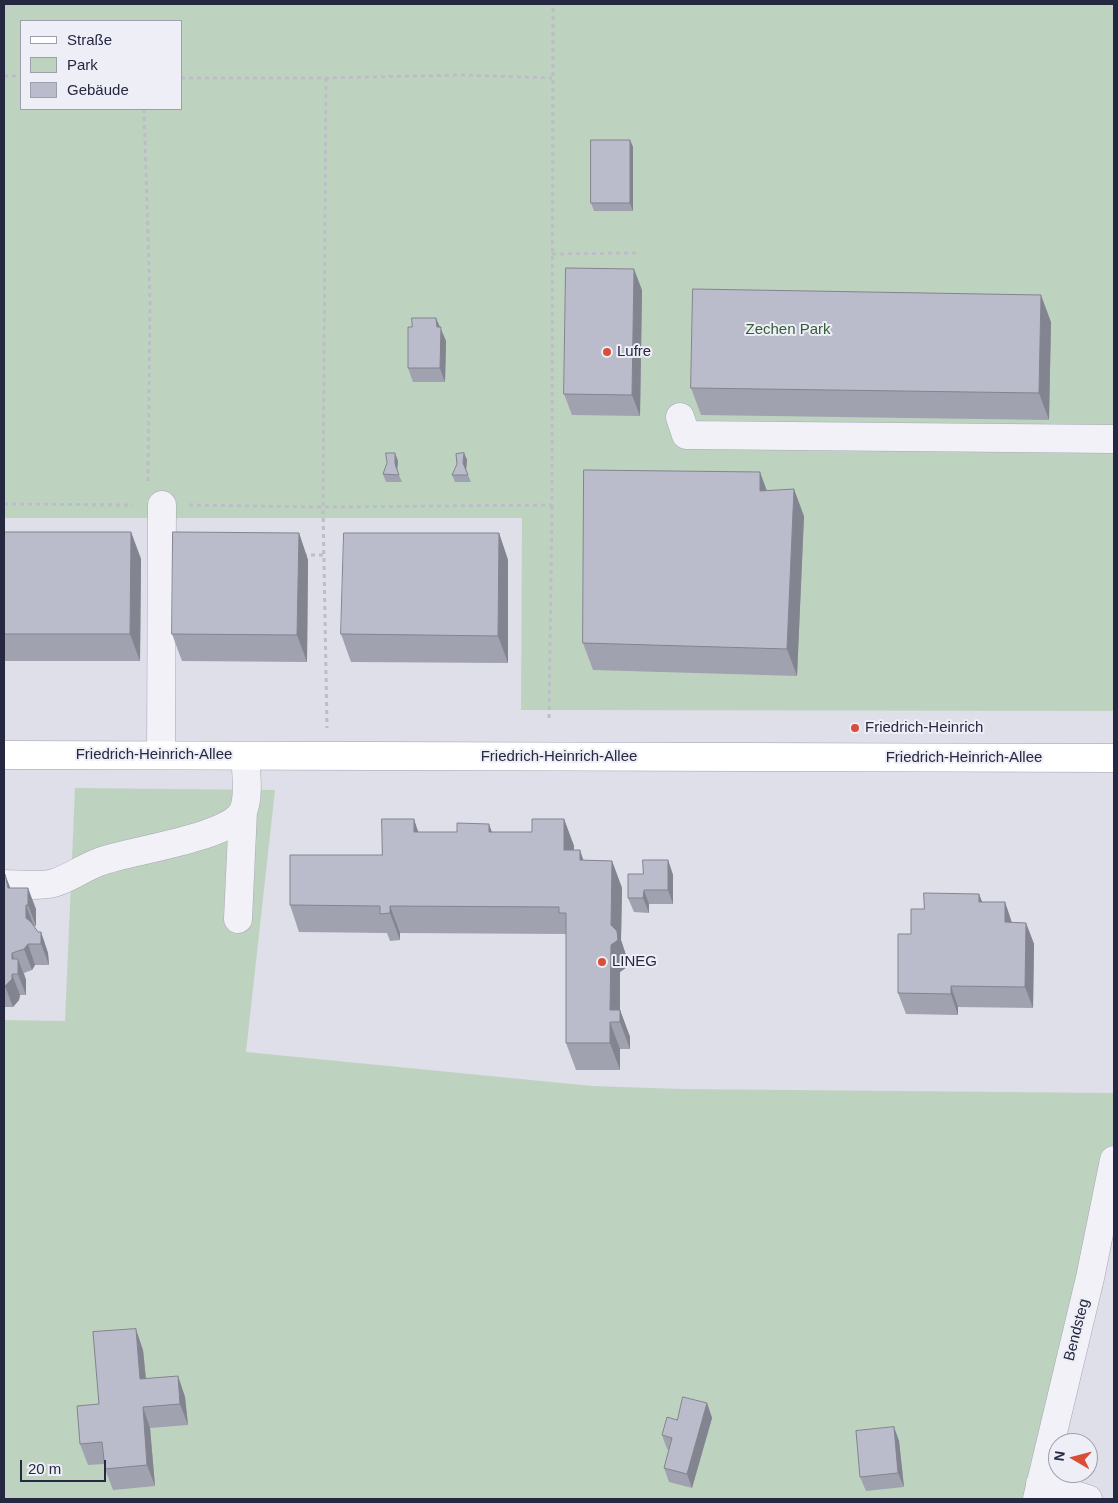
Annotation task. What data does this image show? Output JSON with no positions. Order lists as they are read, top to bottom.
{
  "streets": {
    "main road": ["Friedrich-Heinrich-Allee"],
    "street": ["Bendsteg"]
  },
  "parks": ["Zechen Park"],
  "places": ["Lufre", "Friedrich-Heinrich", "LINEG"],
  "legend": ["Straße", "Park", "Gebäude"],
  "scale_bar": "20 m",
  "north": "left"
}
